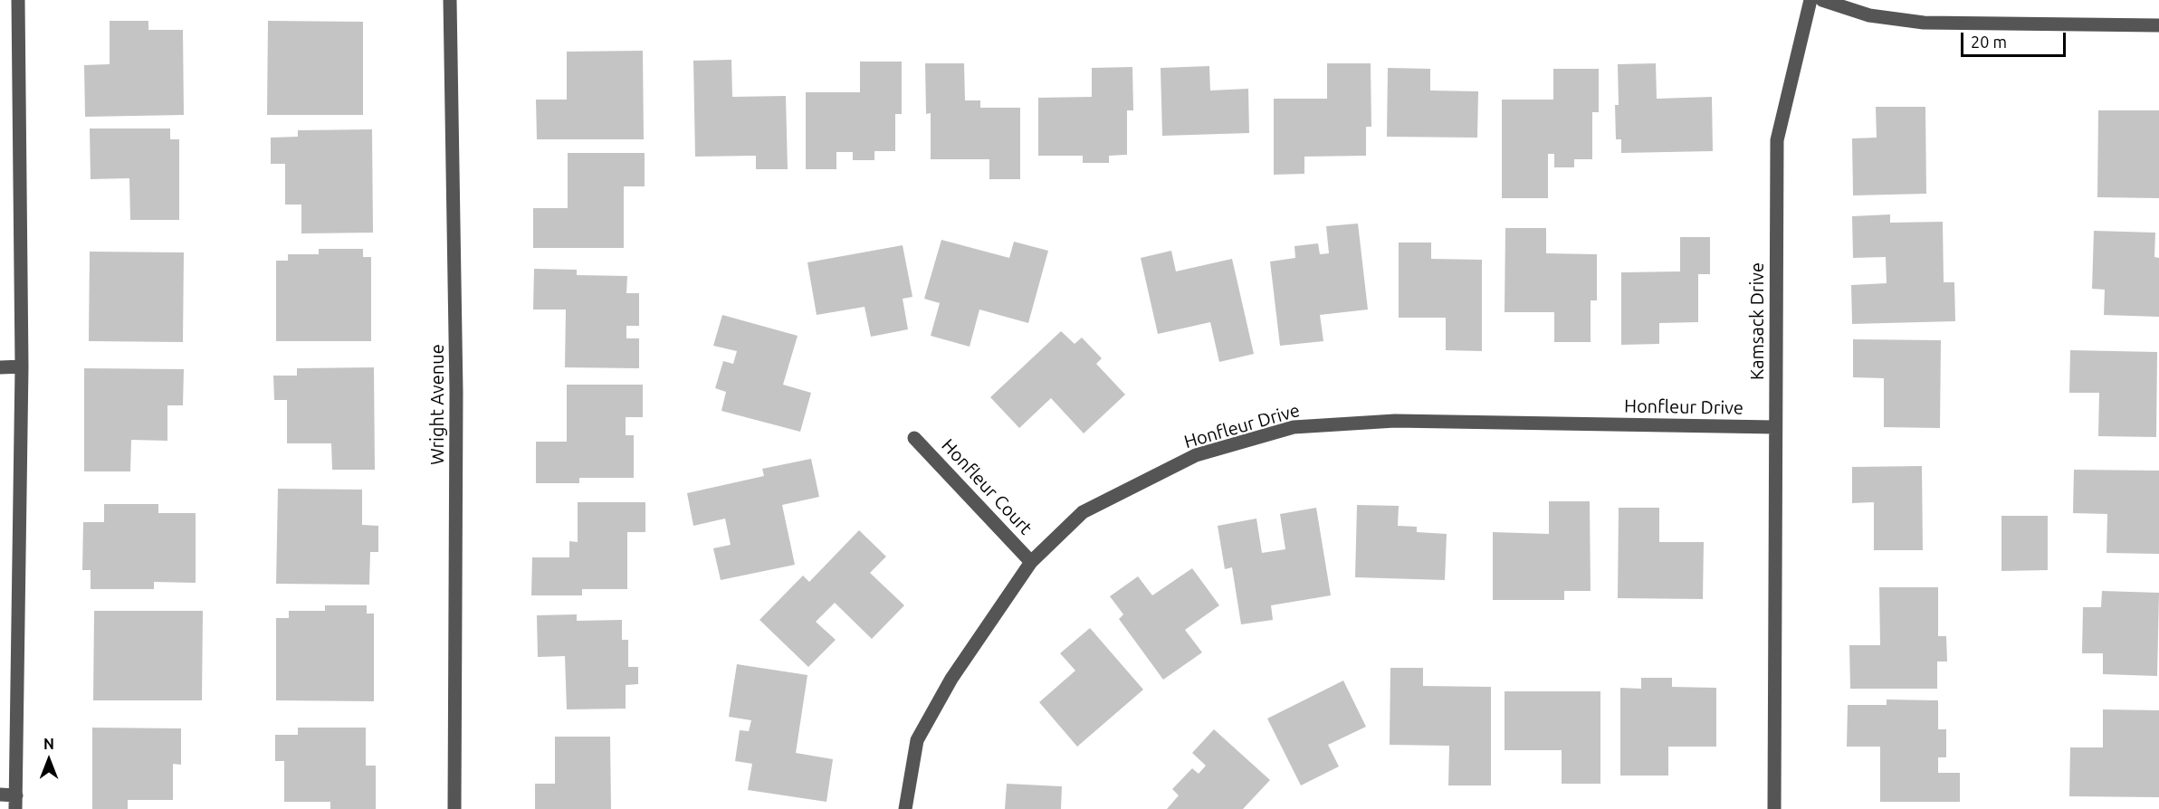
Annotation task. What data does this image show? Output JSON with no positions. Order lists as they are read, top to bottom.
{
  "streets": {
    "street": [
      "Kamsack Drive",
      "Wright Avenue",
      "Honfleur Drive",
      "Honfleur Court"
    ]
  },
  "crossings": [
    ["Kamsack Drive", "Honfleur Drive"],
    ["Honfleur Drive", "Honfleur Court"]
  ],
  "scale_bar": "20 m",
  "north": "top"
}
